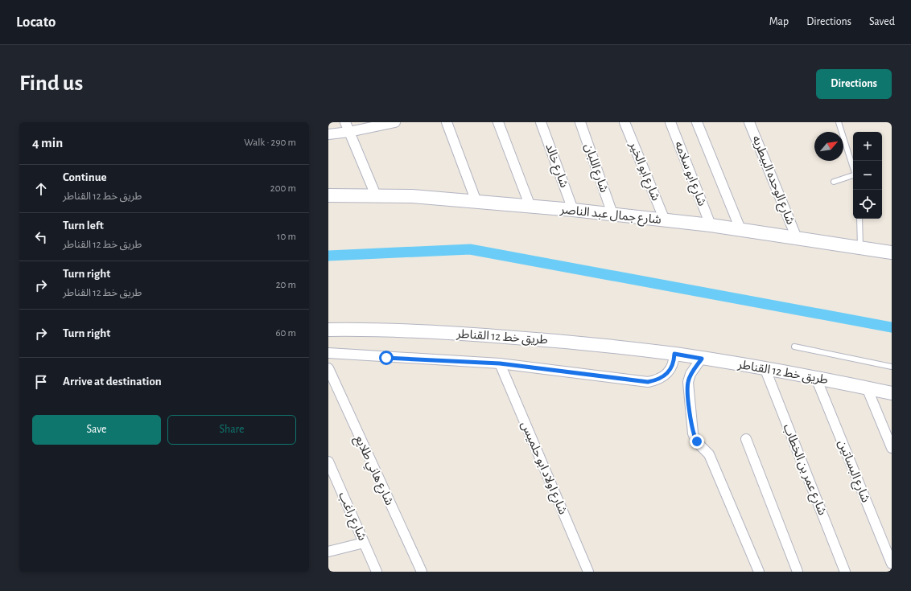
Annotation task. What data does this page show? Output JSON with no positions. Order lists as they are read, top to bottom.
{
  "streets": {
    "street": [
      "شارع خالد",
      "شارع اللبان",
      "شارع ابو الخير",
      "شارع ابو سلامه",
      "شارع الوحده البيطريه",
      "شارع جمال عبد الناصر",
      "طريق خط 12 القناطر",
      "شارع اولاد ابو حلميس",
      "شارع عمر بن الخطاب",
      "شارع هاني طلايع",
      "شارع البساتين",
      "شارع راغب"
    ]
  },
  "crossings": [
    ["شارع خالد", "شارع جمال عبد الناصر"],
    ["شارع اللبان", "شارع جمال عبد الناصر"],
    ["شارع ابو الخير", "شارع جمال عبد الناصر"],
    ["شارع ابو سلامه", "شارع جمال عبد الناصر"],
    ["شارع الوحده البيطريه", "شارع جمال عبد الناصر"],
    ["طريق خط 12 القناطر", "شارع عمر بن الخطاب"],
    ["طريق خط 12 القناطر", "شارع البساتين"]
  ],
  "north": "top right",
  "page": {
    "header": "Locato",
    "nav": ["Map", "Directions", "Saved"],
    "buttons": [
      "Directions",
      ["Save", "Share"]
    ],
    "title": "Find us",
    "heading": ["4 min", "Walk · 290 m"],
    "map_buttons": ["+", "−"],
    "list": [
      ["Continue", "طريق خط 12 القناطر", "200 m"],
      ["Turn left", "طريق خط 12 القناطر", "10 m"],
      ["Turn right", "طريق خط 12 القناطر", "20 m"],
      ["Turn right", "60 m"],
      "Arrive at destination"
    ]
  }
}
